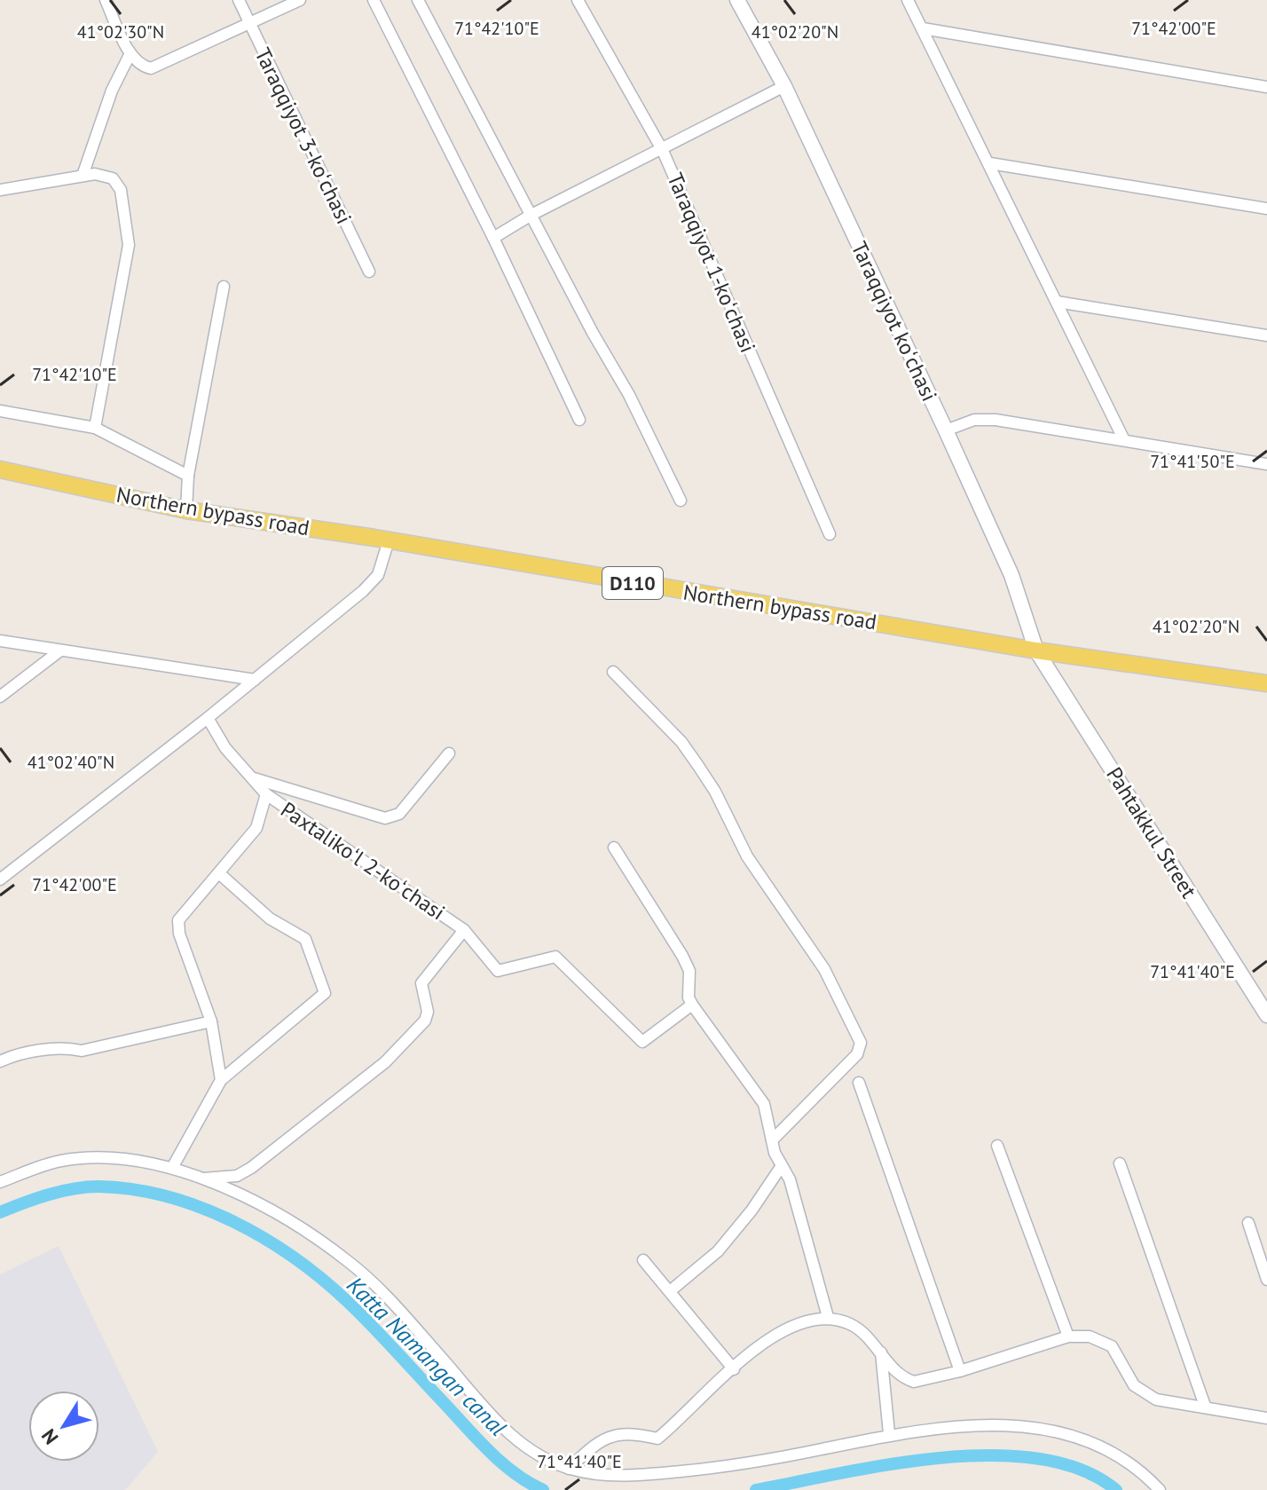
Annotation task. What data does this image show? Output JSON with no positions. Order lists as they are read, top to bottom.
{
  "streets": {
    "main road": ["Northern bypass road", "D110"],
    "street": [
      "Taraqqiyot 3-koʻchasi",
      "Taraqqiyot 1-koʻchasi",
      "Taraqqiyot koʻchasi",
      "Pahtakkul Street",
      "Paxtalikoʻl 2-koʻchasi"
    ]
  },
  "crossings": [
    ["Taraqqiyot koʻchasi", "Northern bypass road"],
    ["Taraqqiyot koʻchasi", "Pahtakkul Street"],
    ["Northern bypass road", "Pahtakkul Street"]
  ],
  "water": ["Katta Namangan canal"],
  "north": "bottom left",
  "coordinates": [
    "71°42'10\"E",
    "71°42'00\"E",
    "41°02'30\"N",
    "41°02'20\"N",
    "71°41'50\"E",
    "41°02'40\"N",
    "71°41'40\"E"
  ]
}
